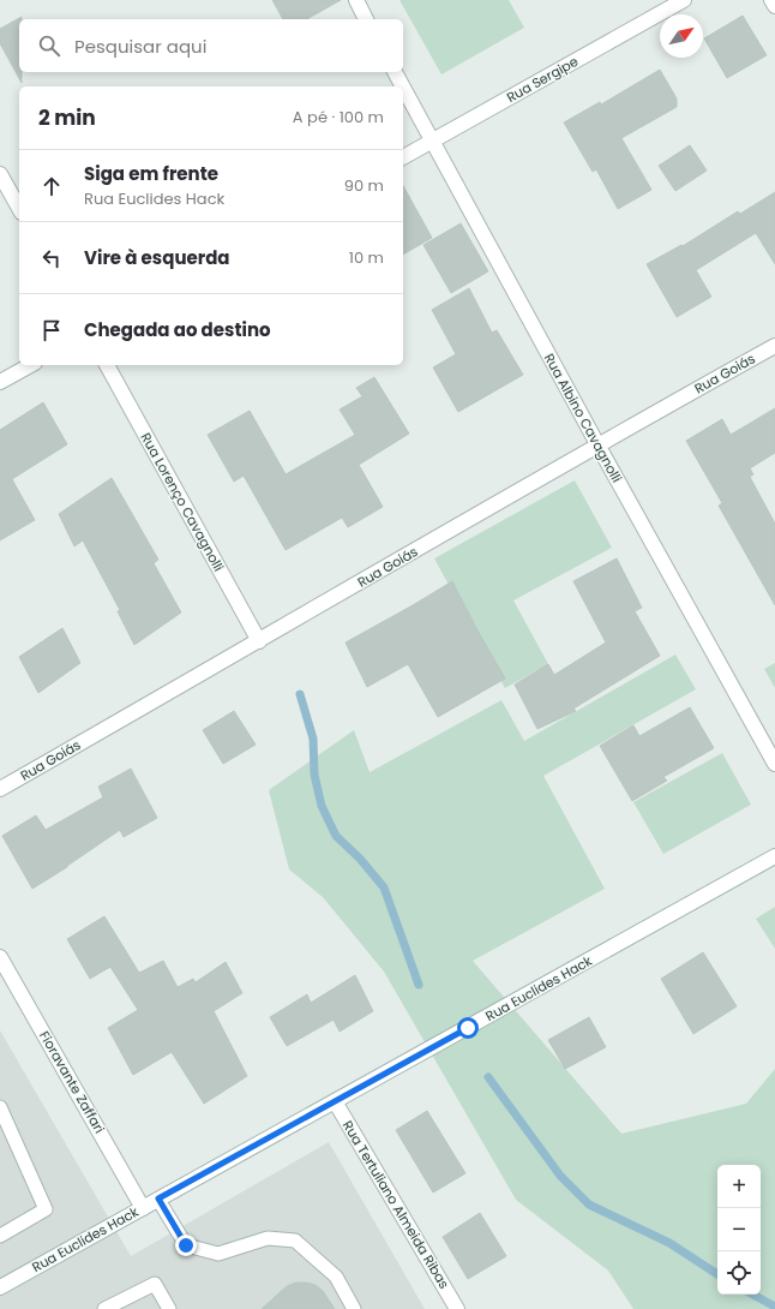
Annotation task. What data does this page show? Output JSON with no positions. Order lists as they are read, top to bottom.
{
  "streets": {
    "street": [
      "Rua Sergipe",
      "Rua Goiás",
      "Rua Albino Cavagnolli",
      "Rua Lorenço Cavagnolli",
      "Rua Euclides Hack",
      "Fioravante Zaffari",
      "Rua Tertuliano Almeida Ribas"
    ]
  },
  "crossings": [
    ["Rua Sergipe", "Rua Albino Cavagnolli"],
    ["Rua Goiás", "Rua Albino Cavagnolli"],
    ["Rua Goiás", "Rua Lorenço Cavagnolli"],
    ["Rua Euclides Hack", "Fioravante Zaffari"],
    ["Rua Euclides Hack", "Rua Tertuliano Almeida Ribas"]
  ],
  "north": "top right",
  "page": {
    "search": "Pesquisar aqui",
    "heading": ["2 min", "A pé · 100 m"],
    "list": [
      ["Siga em frente", "Rua Euclides Hack", "90 m"],
      ["Vire à esquerda", "10 m"],
      "Chegada ao destino"
    ],
    "map_buttons": ["+", "−"]
  }
}
